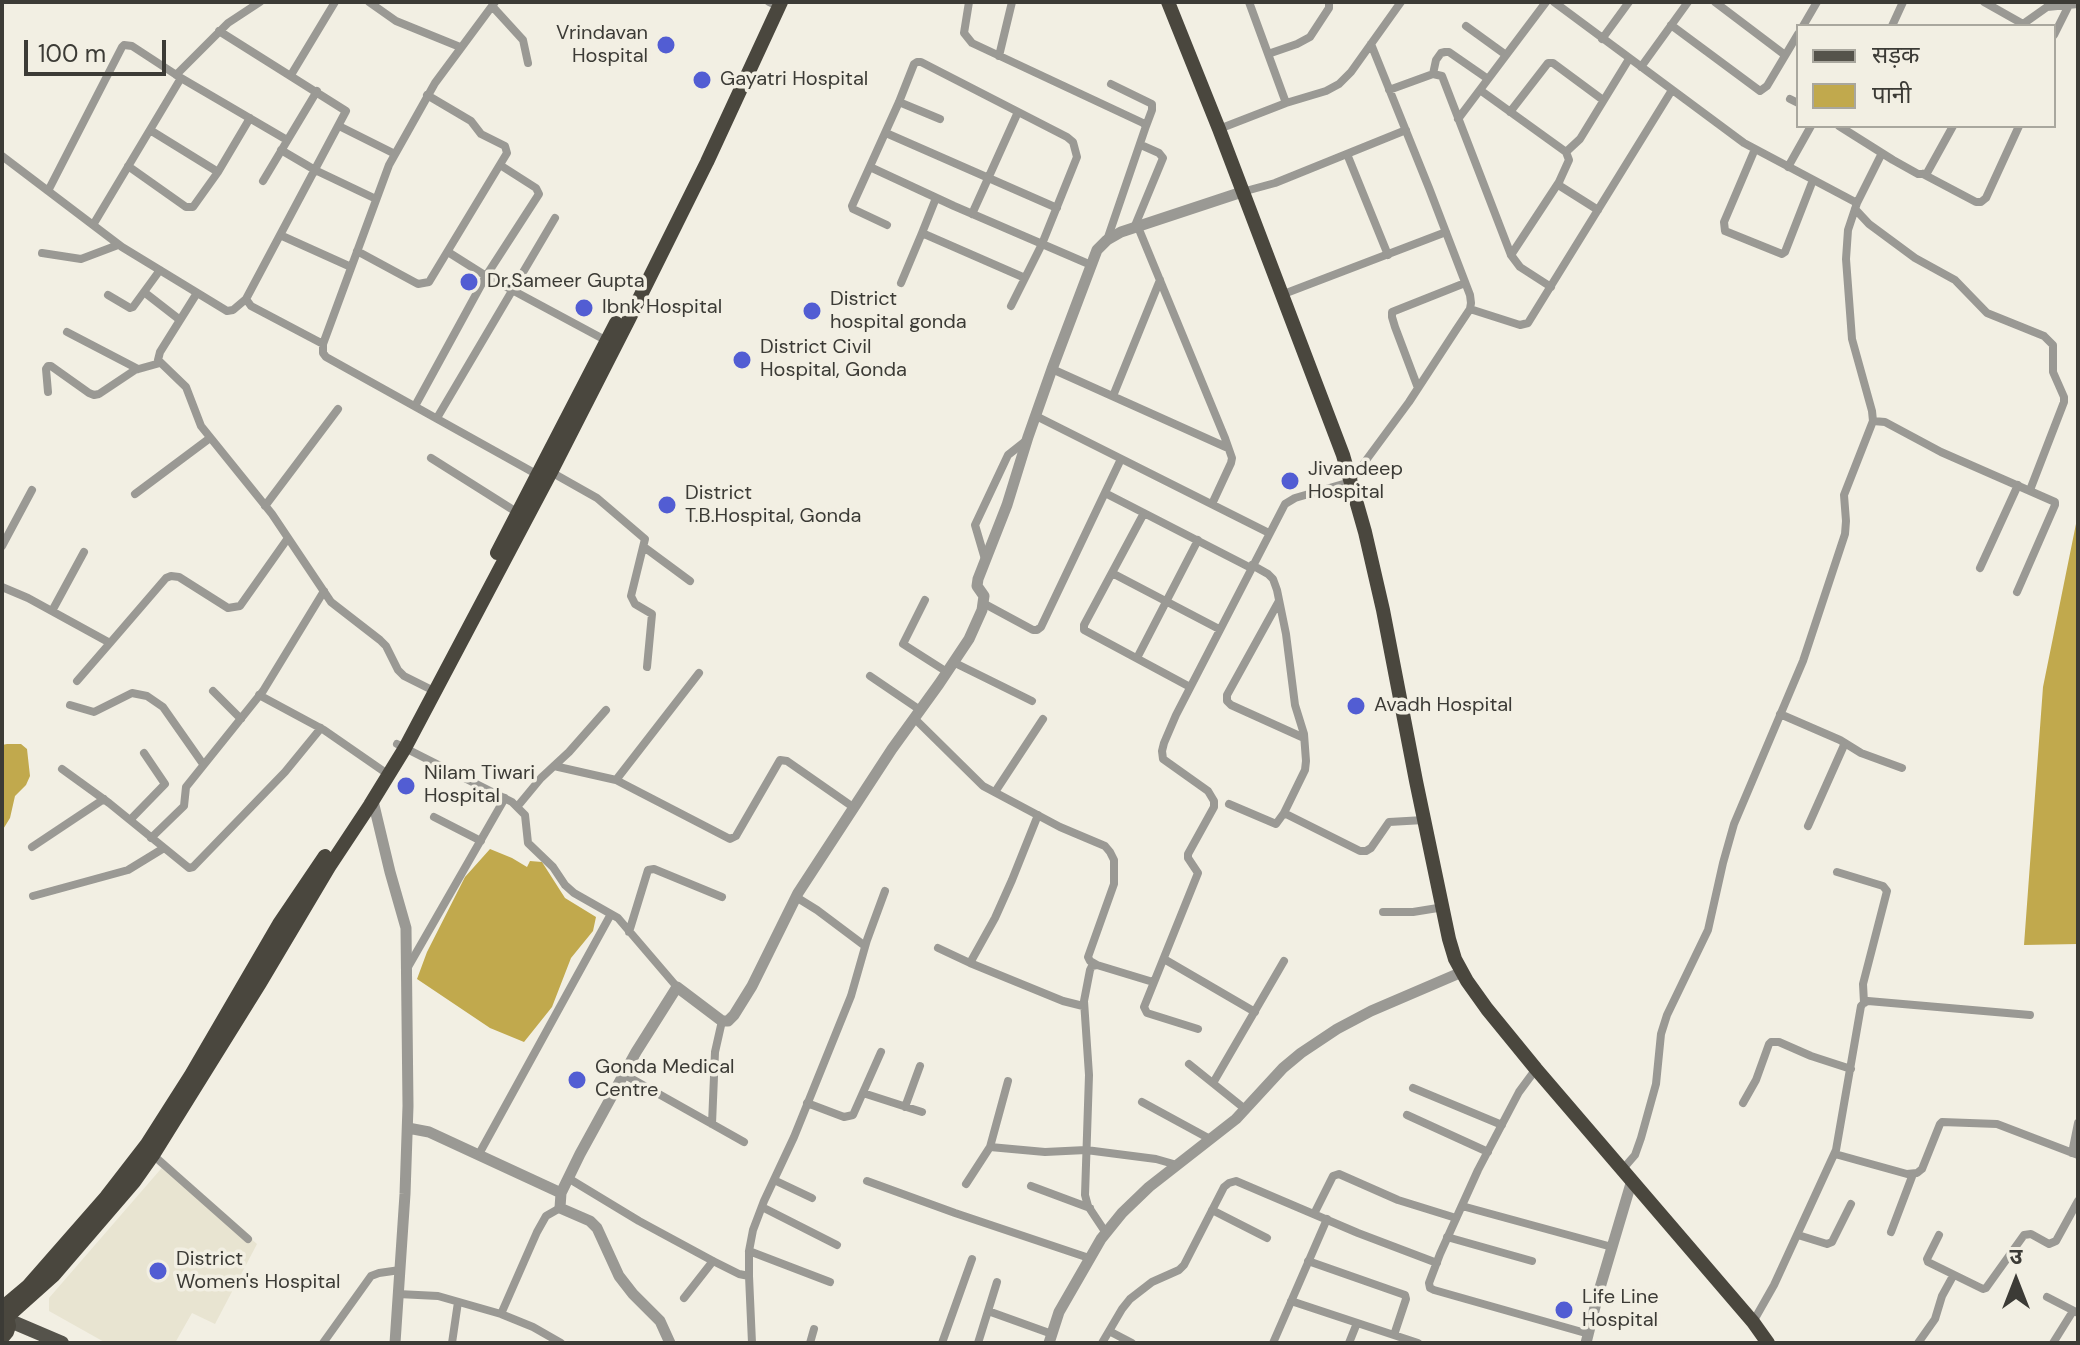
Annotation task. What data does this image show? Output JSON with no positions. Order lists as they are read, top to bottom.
{
  "places": [
    "Vrindavan Hospital",
    "Gayatri Hospital",
    "Dr.Sameer Gupta",
    "Ibnk Hospital",
    "District hospital gonda",
    "District Civil Hospital, Gonda",
    "Jivandeep Hospital",
    "District T.B.Hospital, Gonda",
    "Avadh Hospital",
    "Nilam Tiwari Hospital",
    "Gonda Medical Centre",
    "District Women's Hospital",
    "Life Line Hospital"
  ],
  "legend": ["सड़क", "पानी"],
  "scale_bar": "100 m",
  "north": "top"
}
